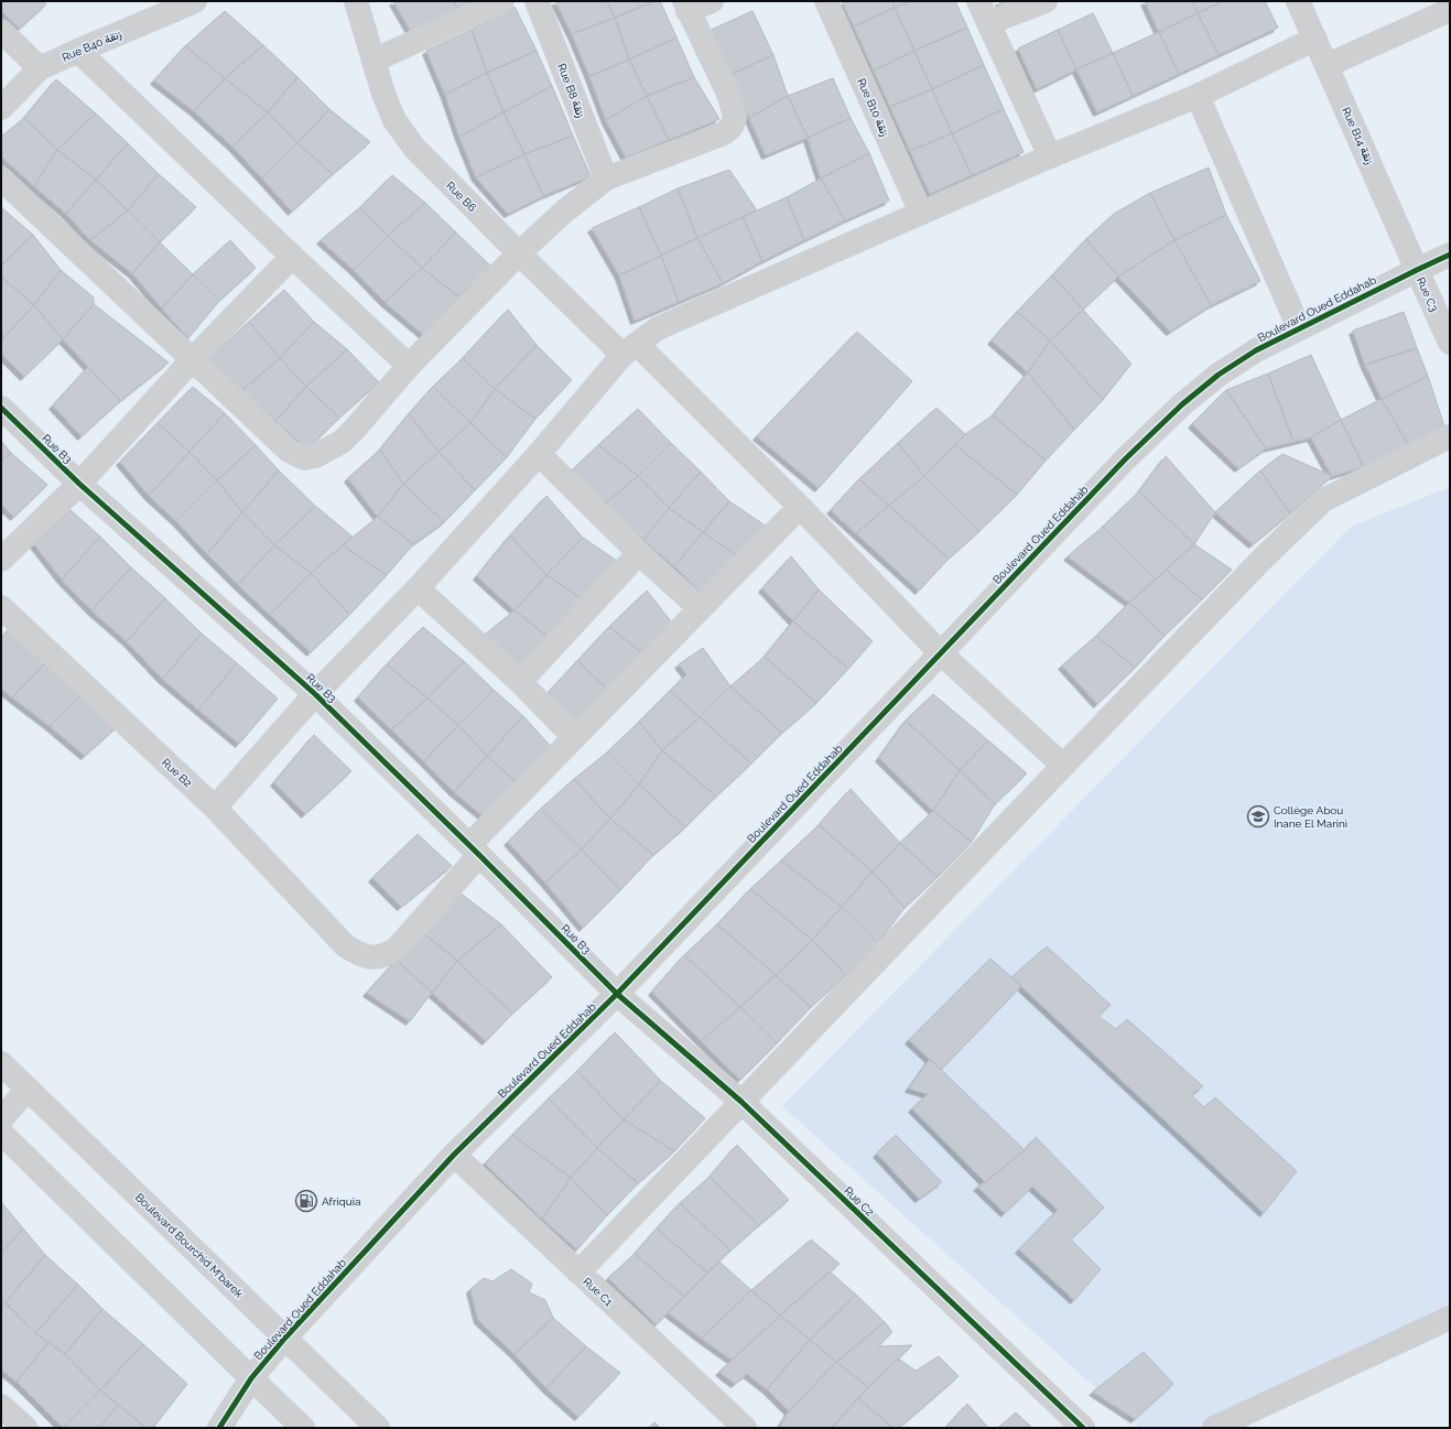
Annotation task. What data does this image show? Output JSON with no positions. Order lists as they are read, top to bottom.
{
  "streets": {
    "street": [
      "Rue B40 زنقة",
      "Rue B8 زنقة",
      "Rue B10 زنقة",
      "Rue B14 زنقة",
      "Rue B6",
      "Rue C3",
      "Boulevard Oued Eddahab",
      "Rue B3",
      "Rue B2",
      "Rue C2",
      "Boulevard Bourchid M'barek",
      "Rue C1"
    ]
  },
  "crossings": [
    ["Rue B14 زنقة", "Rue C3"],
    ["Rue B14 زنقة", "Boulevard Oued Eddahab"],
    ["Rue B6", "Boulevard Oued Eddahab"],
    ["Rue B6", "Rue B2"],
    ["Rue C3", "Boulevard Oued Eddahab"],
    ["Boulevard Oued Eddahab", "Rue B3"],
    ["Boulevard Oued Eddahab", "Rue C2"],
    ["Boulevard Oued Eddahab", "Boulevard Bourchid M'barek"],
    ["Boulevard Oued Eddahab", "Rue C1"],
    ["Rue B3", "Rue B2"],
    ["Rue B3", "Rue C2"]
  ],
  "places": {
    "school or university": ["Collège Abou Inane El Marini"],
    "fuel station": ["Afriquia"]
  }
}
